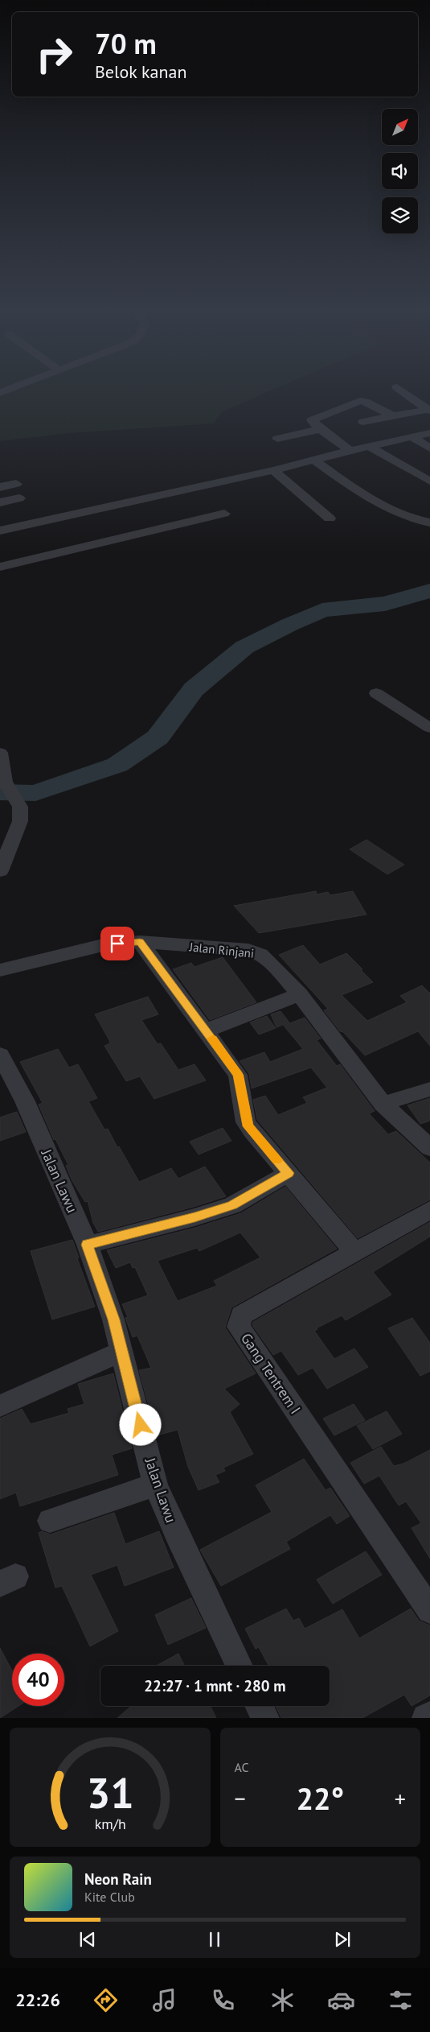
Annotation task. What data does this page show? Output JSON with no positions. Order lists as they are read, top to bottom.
{
  "streets": {
    "street": ["Jalan Rinjani", "Jalan Lawu", "Gang Tentrem I"]
  },
  "north": "top right",
  "page": {
    "turn": ["70 m", "Belok kanan"],
    "limit": "40",
    "trip": "22:27 · 1 mnt · 280 m",
    "tile": "AC",
    "heat": ["−", "22°", "+"],
    "song": ["Neon Rain", "Kite Club"],
    "tabs": "22:26",
    "gauge": ["31", "km/h"]
  }
}
